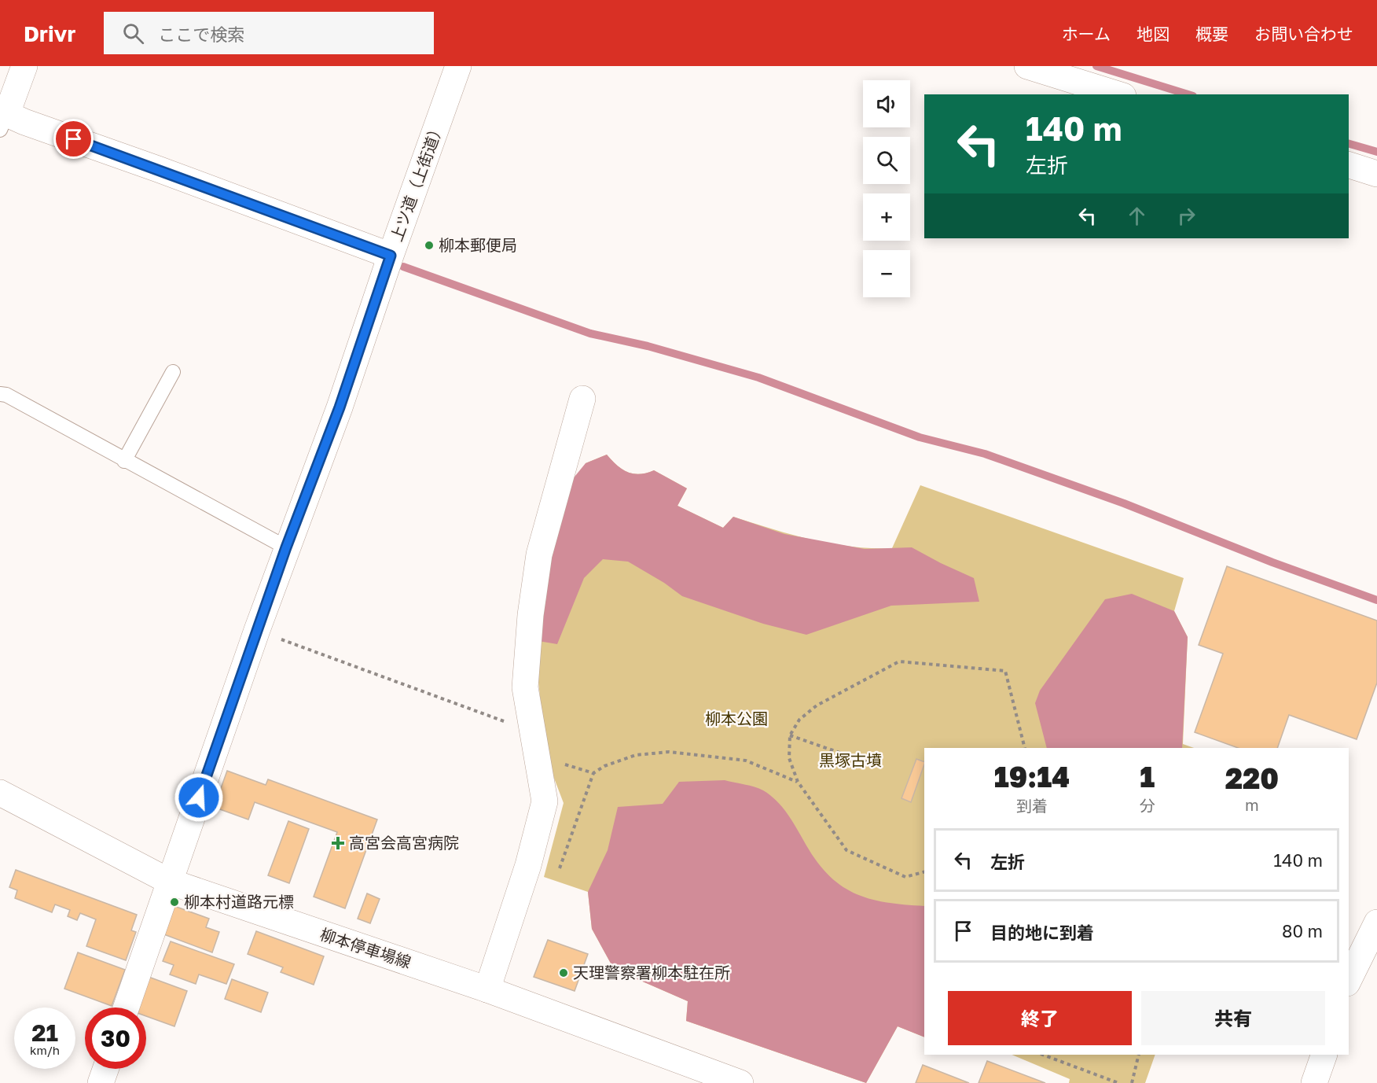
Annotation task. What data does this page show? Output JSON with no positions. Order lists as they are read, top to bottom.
{
  "streets": {
    "street": ["上ツ道（上街道）", "柳本停車場線"]
  },
  "crossings": [
    ["上ツ道（上街道）", "柳本停車場線"]
  ],
  "parks": ["柳本公園", "黒塚古墳"],
  "places": {
    "other": ["柳本郵便局", "柳本村道路元標", "天理警察署柳本駐在所"],
    "health": ["高宮会高宮病院"]
  },
  "page": {
    "header": "Drivr",
    "search": "ここで検索",
    "nav": [
      "ホーム",
      "地図",
      "概要",
      "お問い合わせ"
    ],
    "map_buttons": ["+", "−"],
    "turn": ["140 m", "左折"],
    "eta": [
      "19:14",
      "到着",
      "1",
      "分",
      "220",
      "m"
    ],
    "list": [
      {
        "name": "左折",
        "value": "140 m"
      },
      {
        "name": "目的地に到着",
        "value": "80 m"
      }
    ],
    "buttons": ["終了", "共有"],
    "speed": "21 km/h",
    "limit": "30"
  }
}
